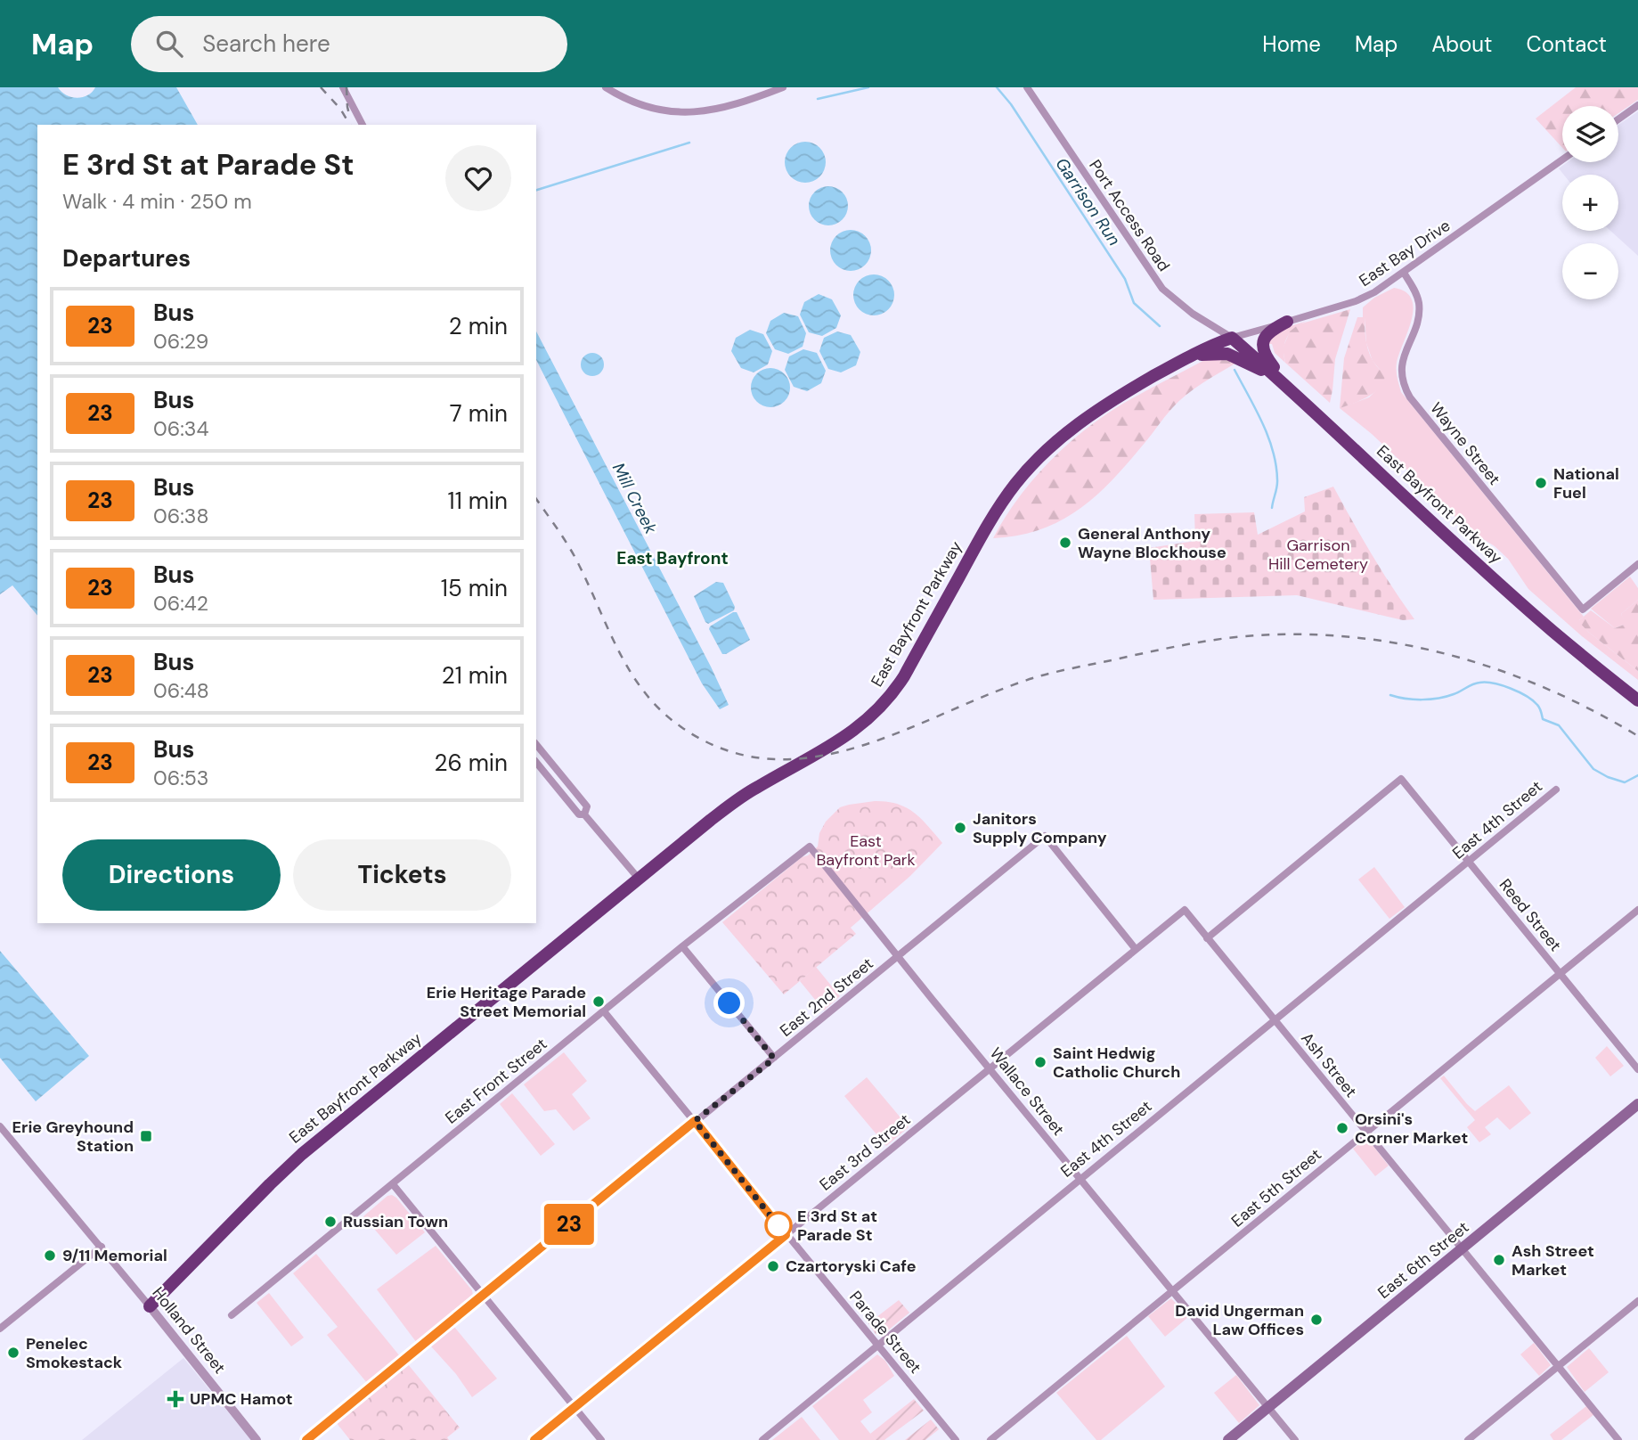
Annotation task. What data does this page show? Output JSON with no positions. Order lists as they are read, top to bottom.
{
  "streets": {
    "highway": ["East Bayfront Parkway"],
    "main road": ["East 6th Street"],
    "street": [
      "Port Access Road",
      "East Bay Drive",
      "Wayne Street",
      "East 4th Street",
      "Reed Street",
      "East 2nd Street",
      "Ash Street",
      "East Front Street",
      "Wallace Street",
      "East 3rd Street",
      "East 5th Street",
      "Holland Street",
      "Parade Street"
    ]
  },
  "crossings": [
    ["Port Access Road", "East Bay Drive"],
    ["Port Access Road", "East Bayfront Parkway"],
    ["East Bay Drive", "Wayne Street"],
    ["East Bay Drive", "East Bayfront Parkway"],
    ["East Bayfront Parkway", "Holland Street"],
    ["East 4th Street", "Reed Street"],
    ["East 4th Street", "Ash Street"],
    ["East 4th Street", "Wallace Street"],
    ["East 4th Street", "Parade Street"],
    ["Reed Street", "Ash Street"],
    ["Reed Street", "East 5th Street"],
    ["East 2nd Street", "Wallace Street"],
    ["East 2nd Street", "East 3rd Street"],
    ["East 2nd Street", "Parade Street"],
    ["Ash Street", "East 3rd Street"],
    ["Ash Street", "East 5th Street"],
    ["Ash Street", "East 6th Street"],
    ["East Front Street", "Wallace Street"],
    ["East Front Street", "Parade Street"],
    ["Wallace Street", "East 3rd Street"],
    ["Wallace Street", "East 5th Street"],
    ["Wallace Street", "East 6th Street"],
    ["East 3rd Street", "Parade Street"]
  ],
  "districts": ["East Bayfront"],
  "water": ["Garrison Run", "Mill Creek"],
  "parks": ["Garrison Hill Cemetery", "East Bayfront Park"],
  "places": {
    "other": [
      "National Fuel",
      "General Anthony Wayne Blockhouse",
      "Janitors Supply Company",
      "Erie Heritage Parade Street Memorial",
      "Saint Hedwig Catholic Church",
      "Orsini's Corner Market",
      "Russian Town",
      "E 3rd St at Parade St",
      "9/11 Memorial",
      "Ash Street Market",
      "Czartoryski Cafe",
      "David Ungerman Law Offices",
      "Penelec Smokestack"
    ],
    "transit": ["Erie Greyhound Station"],
    "health": ["UPMC Hamot"]
  },
  "lines": ["bus line 23"],
  "page": {
    "header": "Map",
    "search": "Search here",
    "nav": [
      "Home",
      "Map",
      "About",
      "Contact"
    ],
    "on_map": "23",
    "map_buttons": ["+", "−"],
    "heading": [
      ["E 3rd St at Parade St", "Walk · 4 min · 250 m"],
      "Departures"
    ],
    "list": [
      {
        "mark": "23",
        "name": "Bus",
        "note": "06:29",
        "value": "2 min"
      },
      {
        "mark": "23",
        "name": "Bus",
        "note": "06:34",
        "value": "7 min"
      },
      {
        "mark": "23",
        "name": "Bus",
        "note": "06:38",
        "value": "11 min"
      },
      {
        "mark": "23",
        "name": "Bus",
        "note": "06:42",
        "value": "15 min"
      },
      {
        "mark": "23",
        "name": "Bus",
        "note": "06:48",
        "value": "21 min"
      },
      {
        "mark": "23",
        "name": "Bus",
        "note": "06:53",
        "value": "26 min"
      }
    ],
    "buttons": ["Directions", "Tickets"]
  }
}
